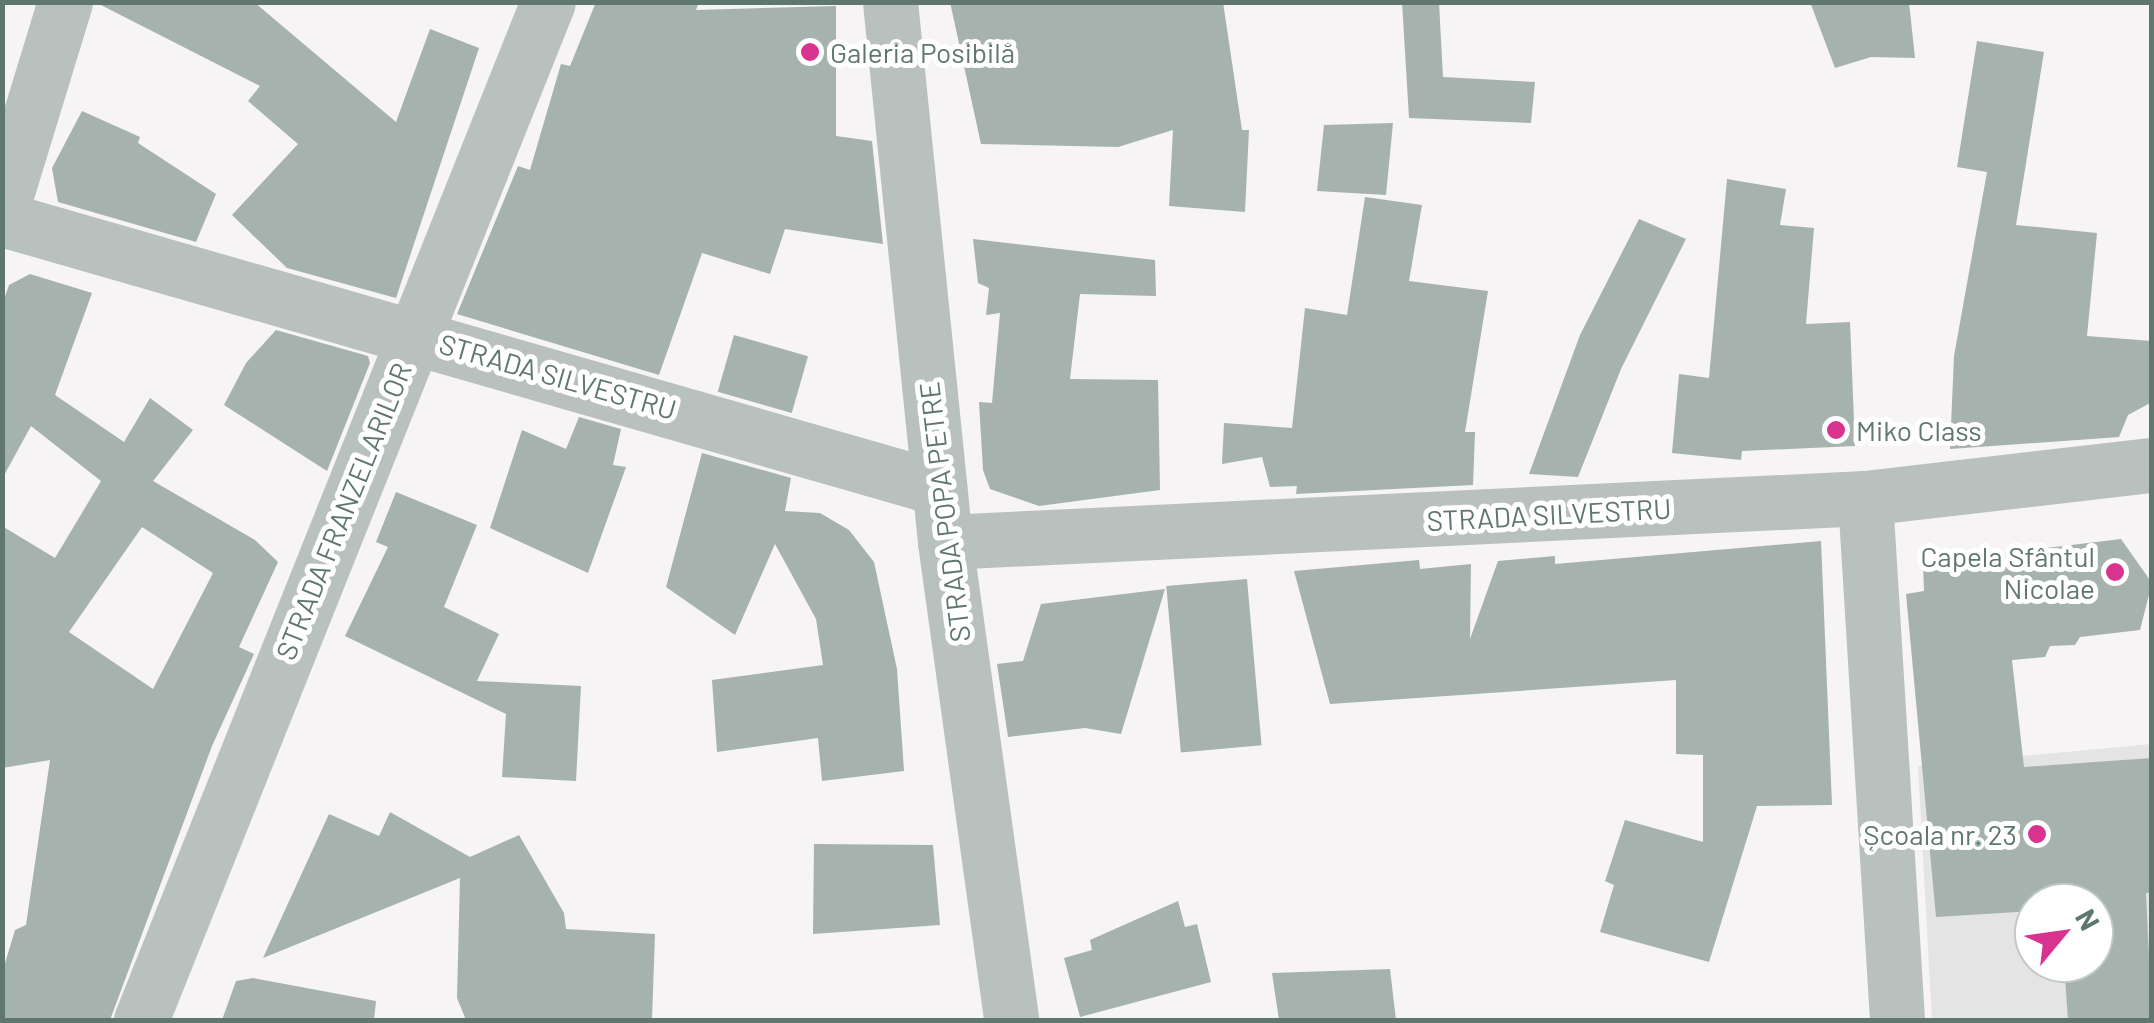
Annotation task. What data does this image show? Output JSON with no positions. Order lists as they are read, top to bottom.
{
  "streets": {
    "street": ["STRADA SILVESTRU", "STRADA FRANZELARILOR", "STRADA POPA PETRE"]
  },
  "crossings": [
    ["STRADA SILVESTRU", "STRADA FRANZELARILOR"],
    ["STRADA SILVESTRU", "STRADA POPA PETRE"]
  ],
  "places": [
    "Galeria Posibilă",
    "Miko Class",
    "Capela Sfântul Nicolae",
    "Școala nr. 23"
  ],
  "north": "top right"
}
